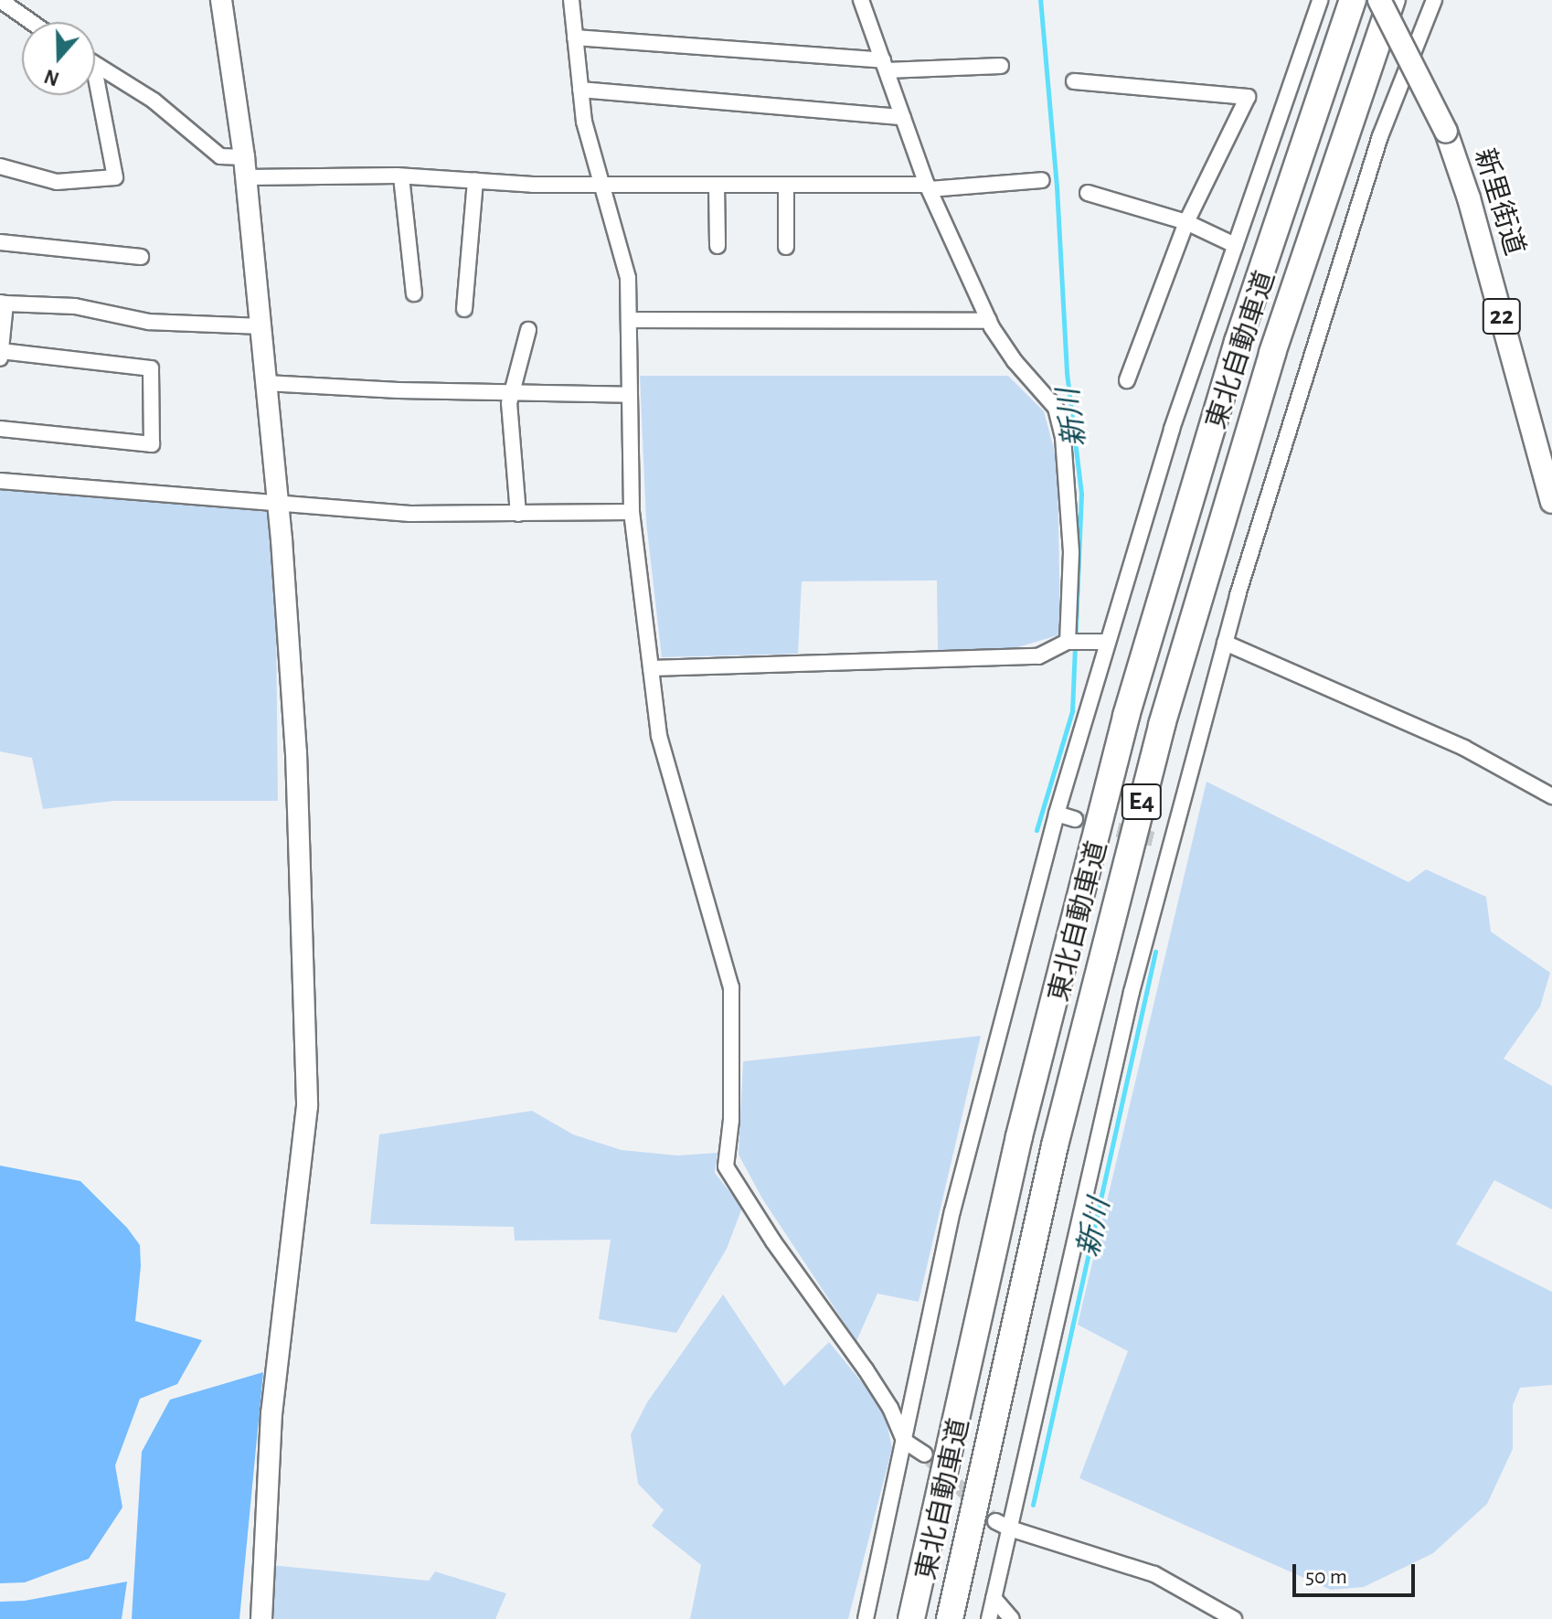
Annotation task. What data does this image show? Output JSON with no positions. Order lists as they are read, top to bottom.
{
  "streets": {
    "highway": ["東北自動車道", "E4"],
    "main road": ["新里街道", "22"]
  },
  "water": ["新川"],
  "scale_bar": "50 m",
  "north": "bottom"
}
